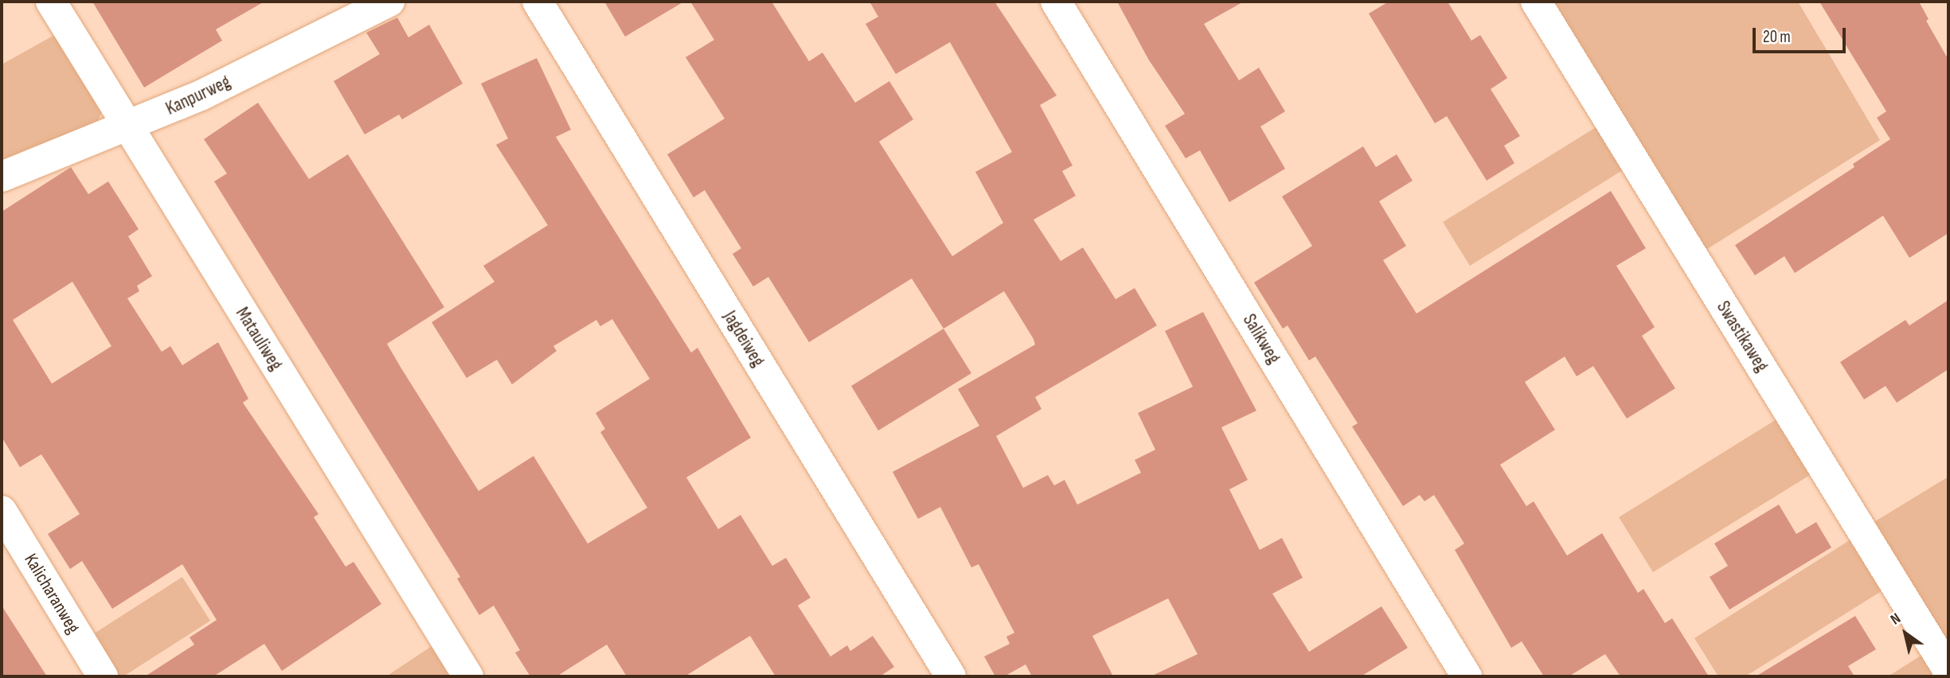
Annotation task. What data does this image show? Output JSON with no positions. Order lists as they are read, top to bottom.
{
  "streets": {
    "street": [
      "Kanpurweg",
      "Swastikaweg",
      "Matauliweg",
      "Jagdeiweg",
      "Salikweg",
      "Kalicharanweg"
    ]
  },
  "crossings": [
    ["Kanpurweg", "Matauliweg"]
  ],
  "scale_bar": "20 m",
  "north": "top left"
}
